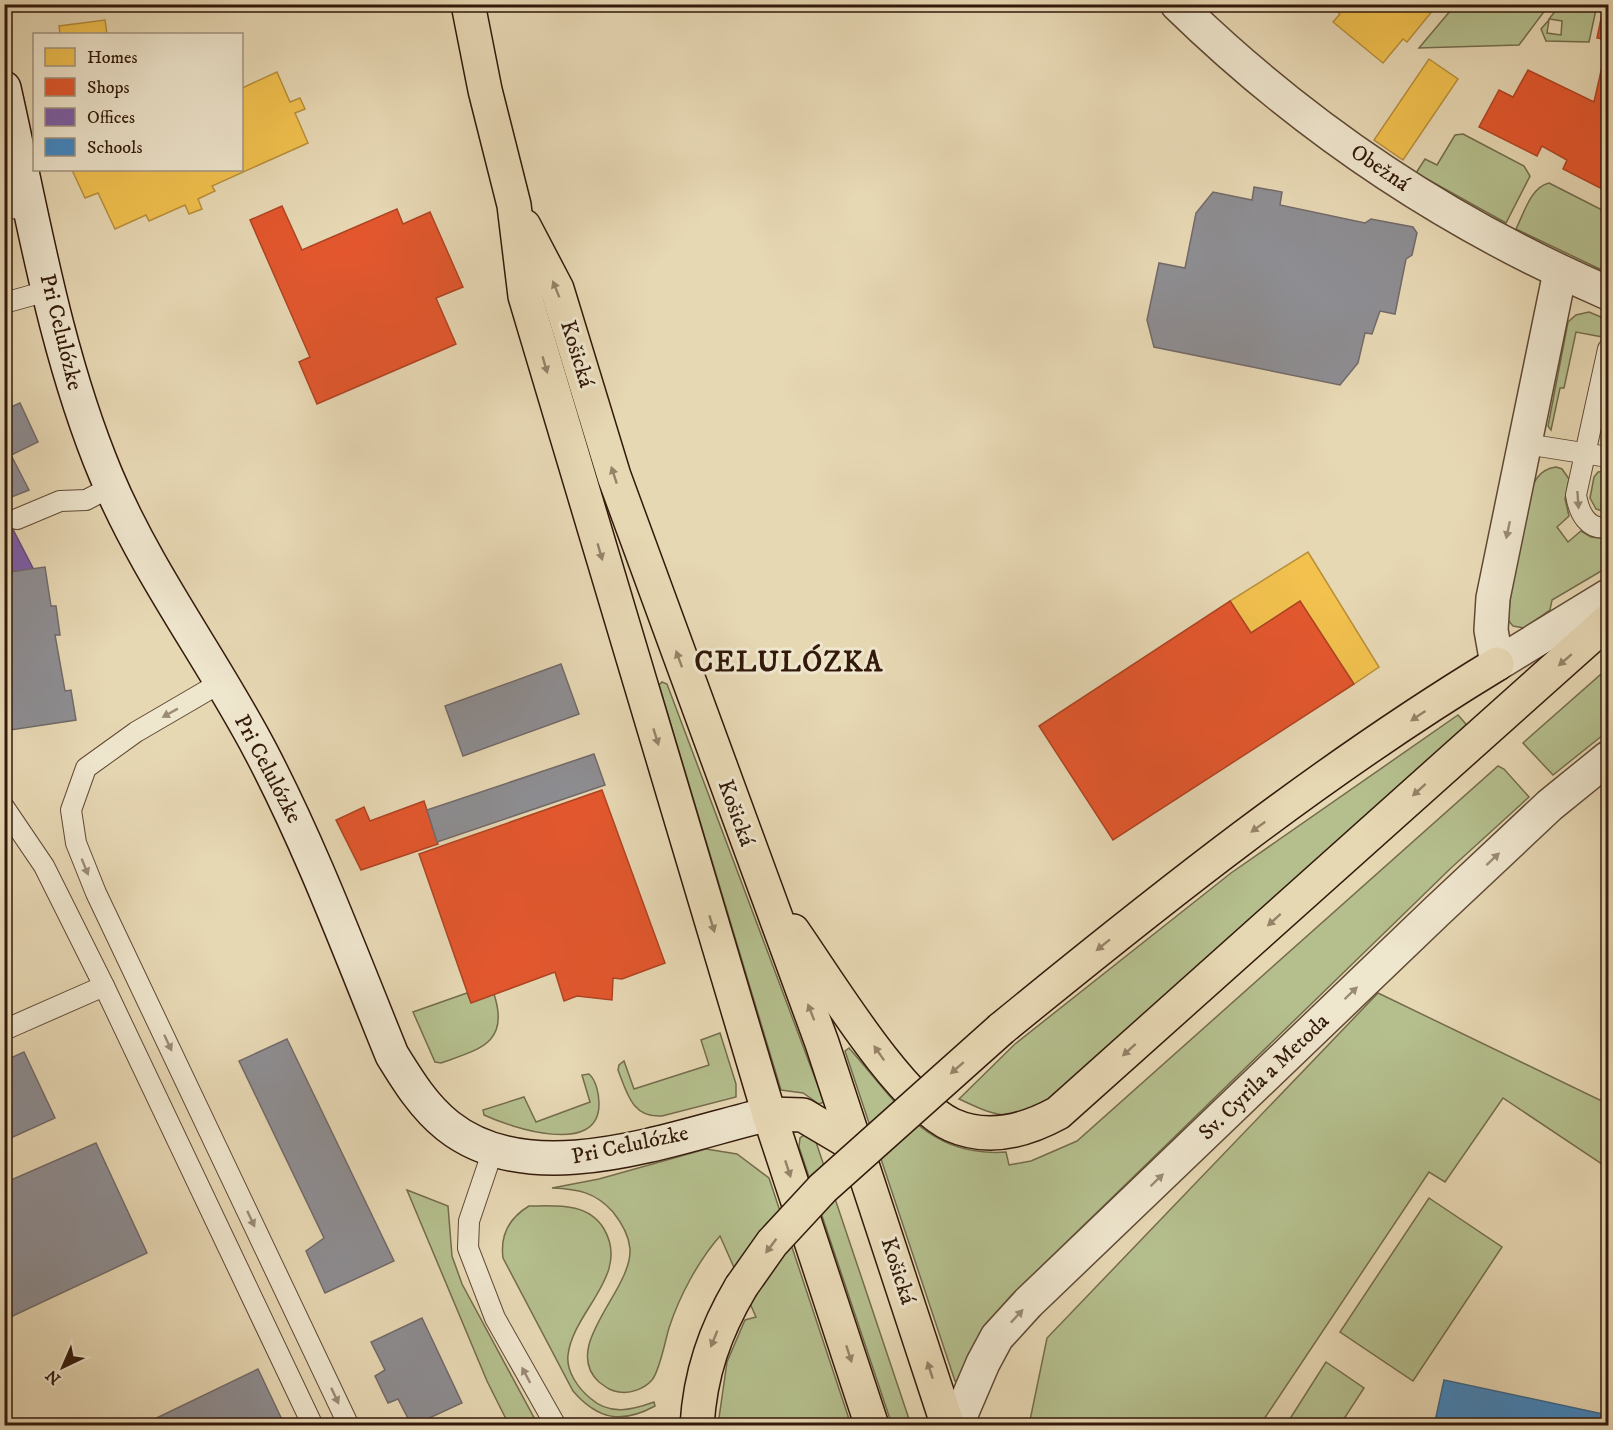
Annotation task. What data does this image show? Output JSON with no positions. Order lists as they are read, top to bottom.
{
  "streets": {
    "main road": ["Košická"],
    "street": ["Obežná", "Pri Celulózke", "Sv. Cyrila a Metoda"]
  },
  "crossings": [
    ["Pri Celulózke", "Košická"]
  ],
  "one_way": ["Sv. Cyrila a Metoda"],
  "districts": ["CELULÓZKA"],
  "legend": [
    "Homes",
    "Shops",
    "Offices",
    "Schools"
  ],
  "north": "bottom left"
}
